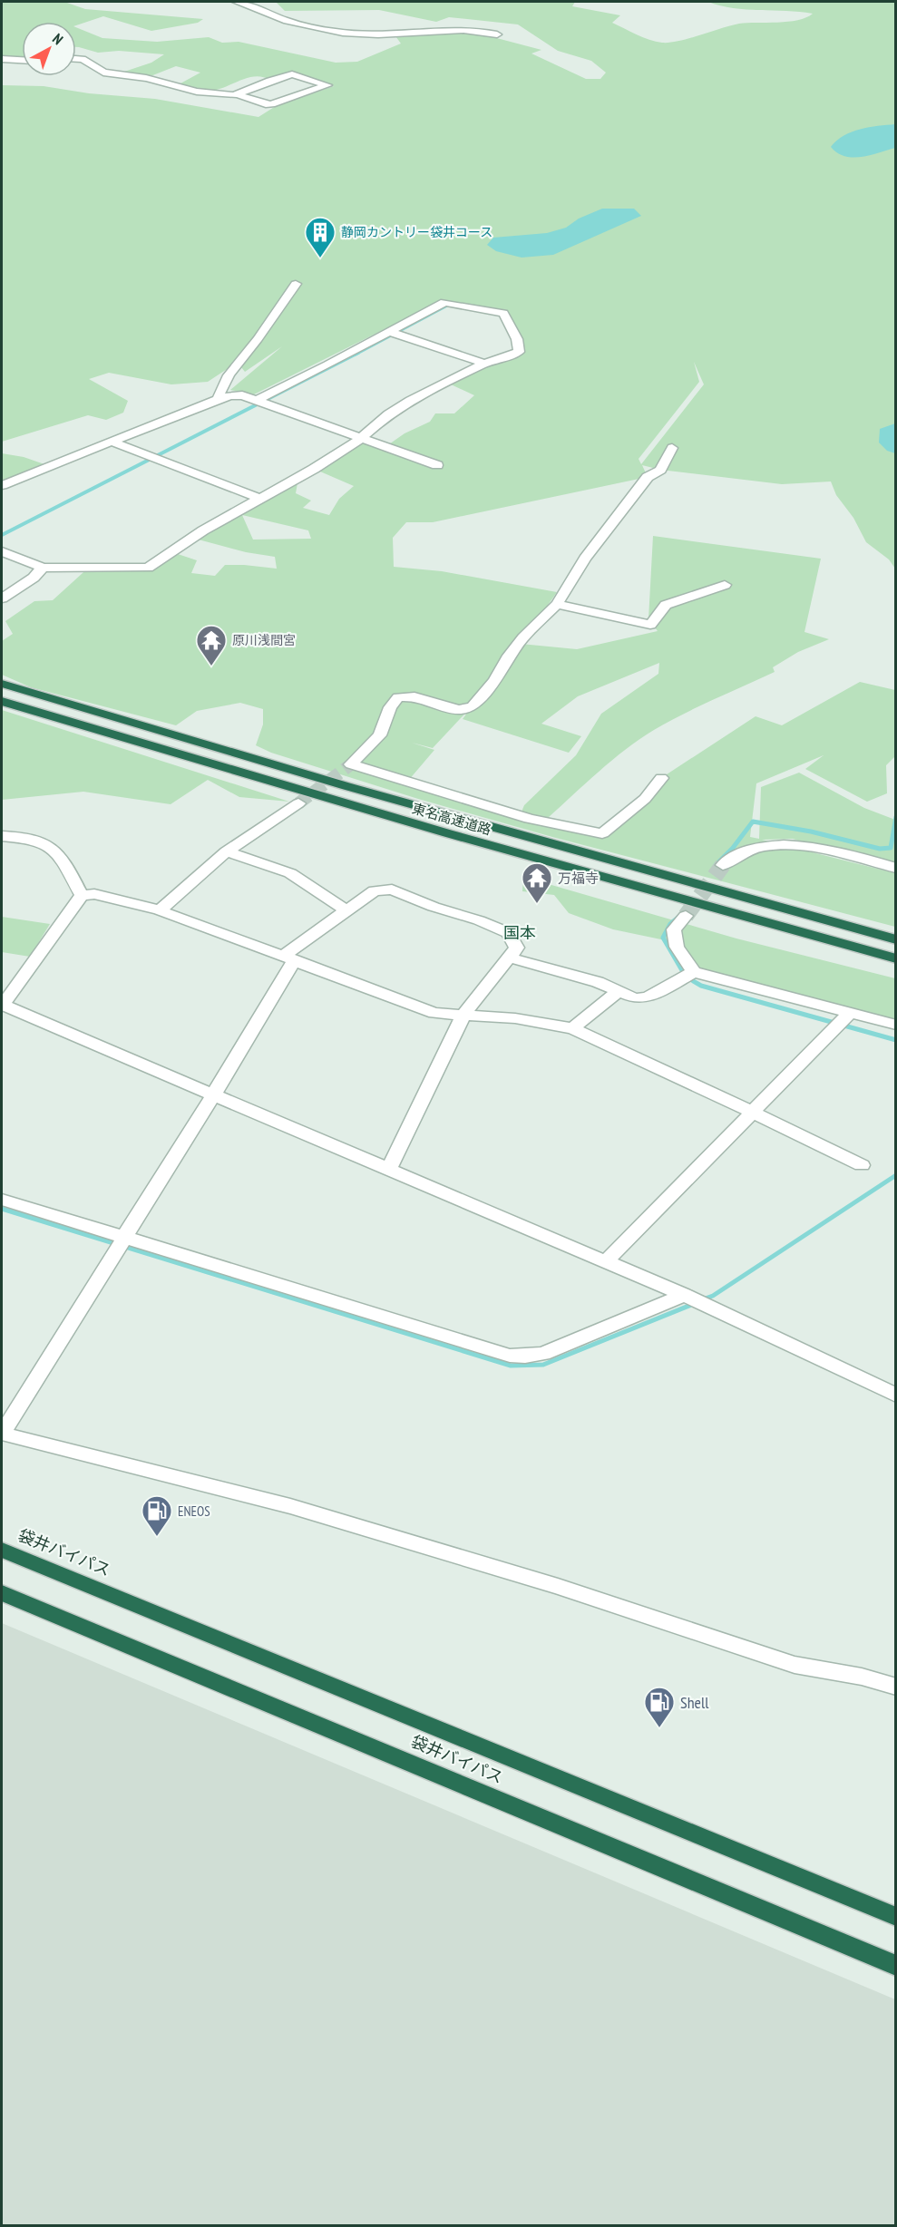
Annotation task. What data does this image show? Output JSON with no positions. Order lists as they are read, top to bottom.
{
  "streets": {
    "highway": ["東名高速道路", "袋井バイパス"]
  },
  "districts": ["国本"],
  "places": {
    "building": ["静岡カントリー袋井コース"],
    "temple": ["原川浅間宮", "万福寺"],
    "fuel station": ["ENEOS", "Shell"]
  },
  "north": "top right"
}
